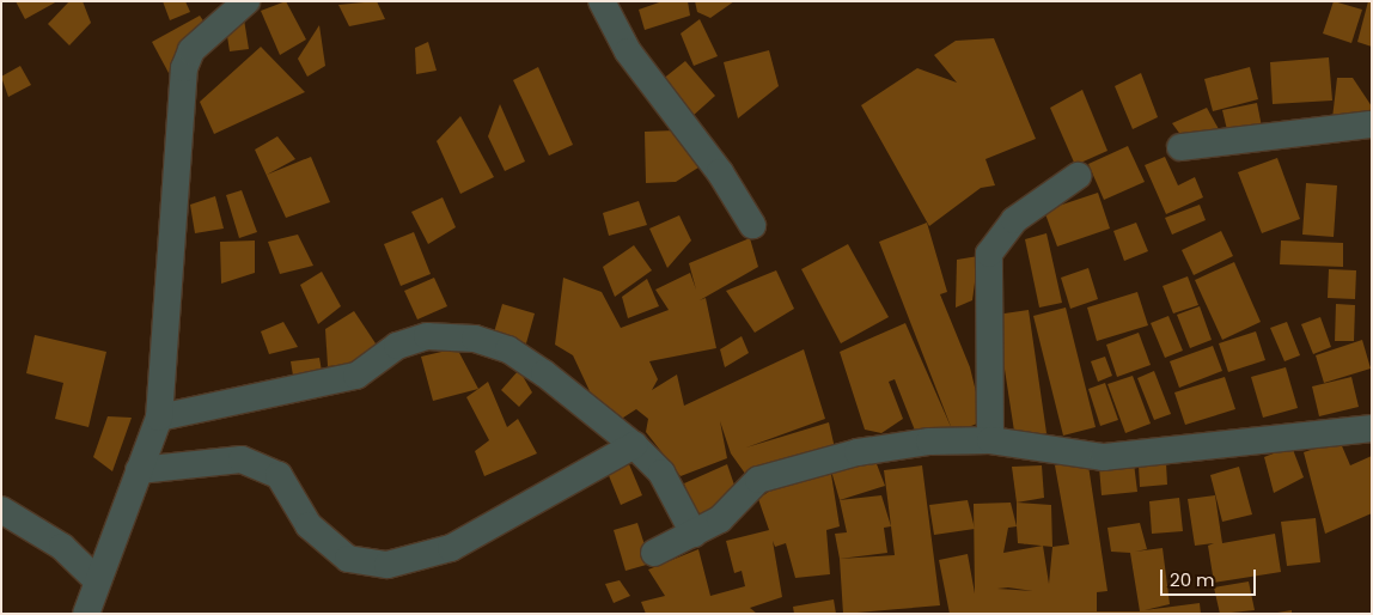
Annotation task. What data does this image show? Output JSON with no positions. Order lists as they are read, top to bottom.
{
  "scale_bar": "20 m"
}
